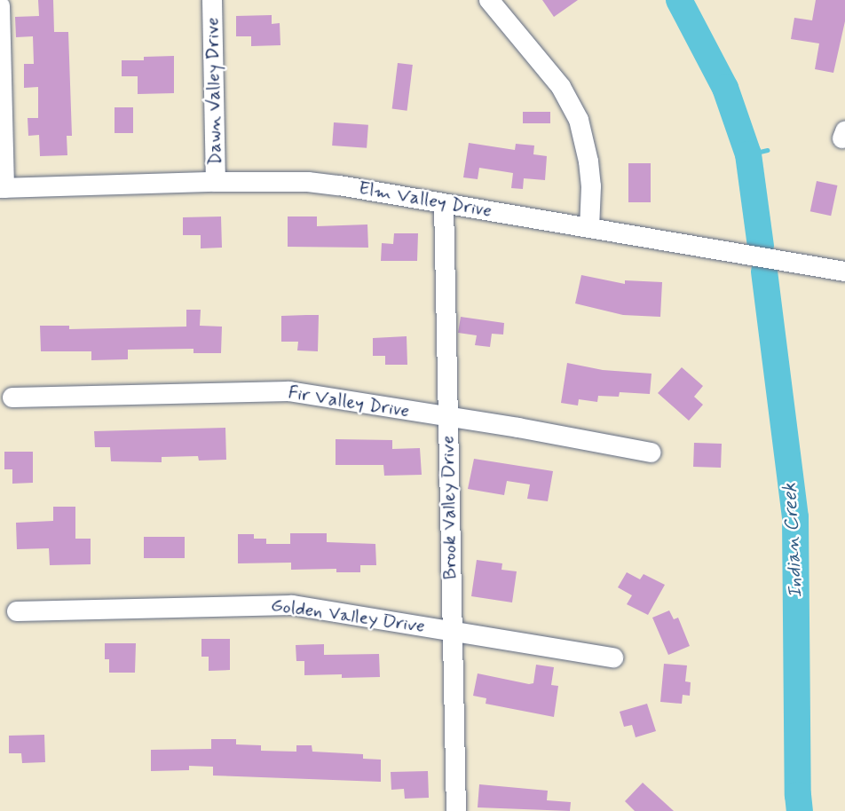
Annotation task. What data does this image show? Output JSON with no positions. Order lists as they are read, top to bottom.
{
  "streets": {
    "street": [
      "Dawn Valley Drive",
      "Elm Valley Drive",
      "Fir Valley Drive",
      "Brook Valley Drive",
      "Golden Valley Drive"
    ]
  },
  "crossings": [
    ["Dawn Valley Drive", "Elm Valley Drive"],
    ["Elm Valley Drive", "Brook Valley Drive"],
    ["Fir Valley Drive", "Brook Valley Drive"],
    ["Brook Valley Drive", "Golden Valley Drive"]
  ],
  "water": ["Indian Creek"]
}
